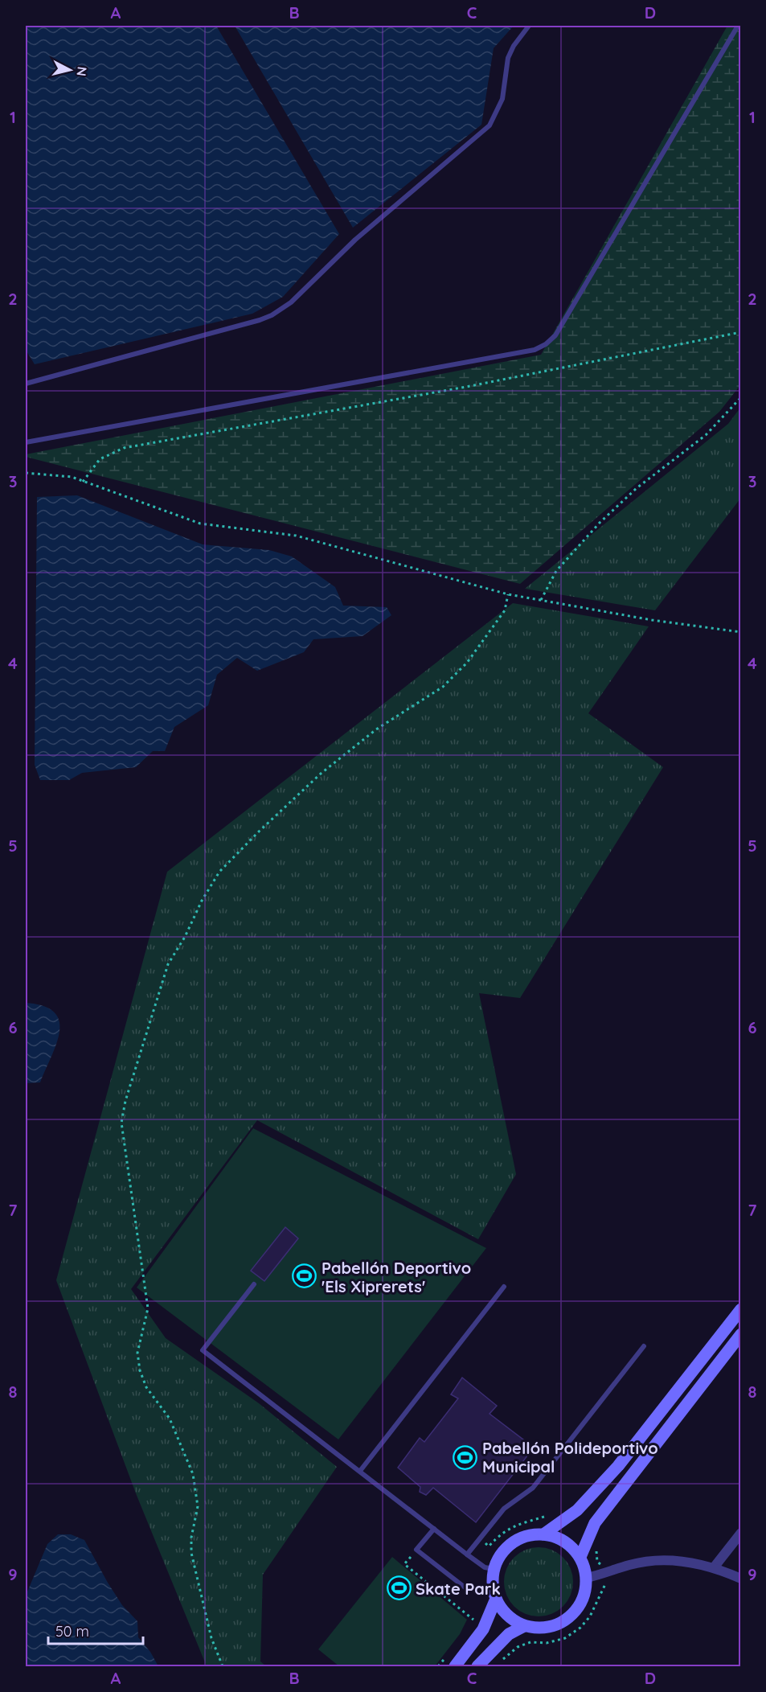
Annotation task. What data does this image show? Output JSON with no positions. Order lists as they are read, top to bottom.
{
  "places": {
    "sports": ["Pabellón Deportivo 'Els Xiprerets'", "Pabellón Polideportivo Municipal", "Skate Park"]
  },
  "scale_bar": "50 m",
  "north": "right",
  "grid": {
    "columns": [
      "A",
      "B",
      "C",
      "D"
    ],
    "rows": [
      "1",
      "2",
      "3",
      "4",
      "5",
      "6",
      "7",
      "8",
      "9"
    ]
  }
}
